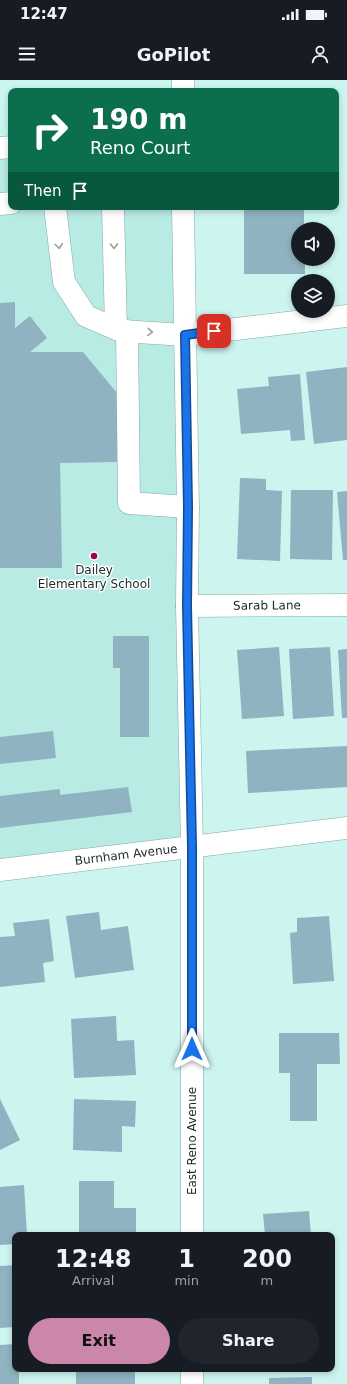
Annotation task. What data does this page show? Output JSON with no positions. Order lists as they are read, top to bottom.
{
  "streets": {
    "street": ["Sarab Lane", "Burnham Avenue", "East Reno Avenue"]
  },
  "crossings": [
    ["Sarab Lane", "East Reno Avenue"],
    ["Burnham Avenue", "East Reno Avenue"]
  ],
  "places": ["Dailey Elementary School"],
  "page": {
    "status": "12:47",
    "header": "GoPilot",
    "turn": ["190 m", "Reno Court"],
    "then": "Then",
    "eta": [
      "12:48",
      "Arrival",
      "1",
      "min",
      "200",
      "m"
    ],
    "buttons": ["Exit", "Share"]
  }
}
